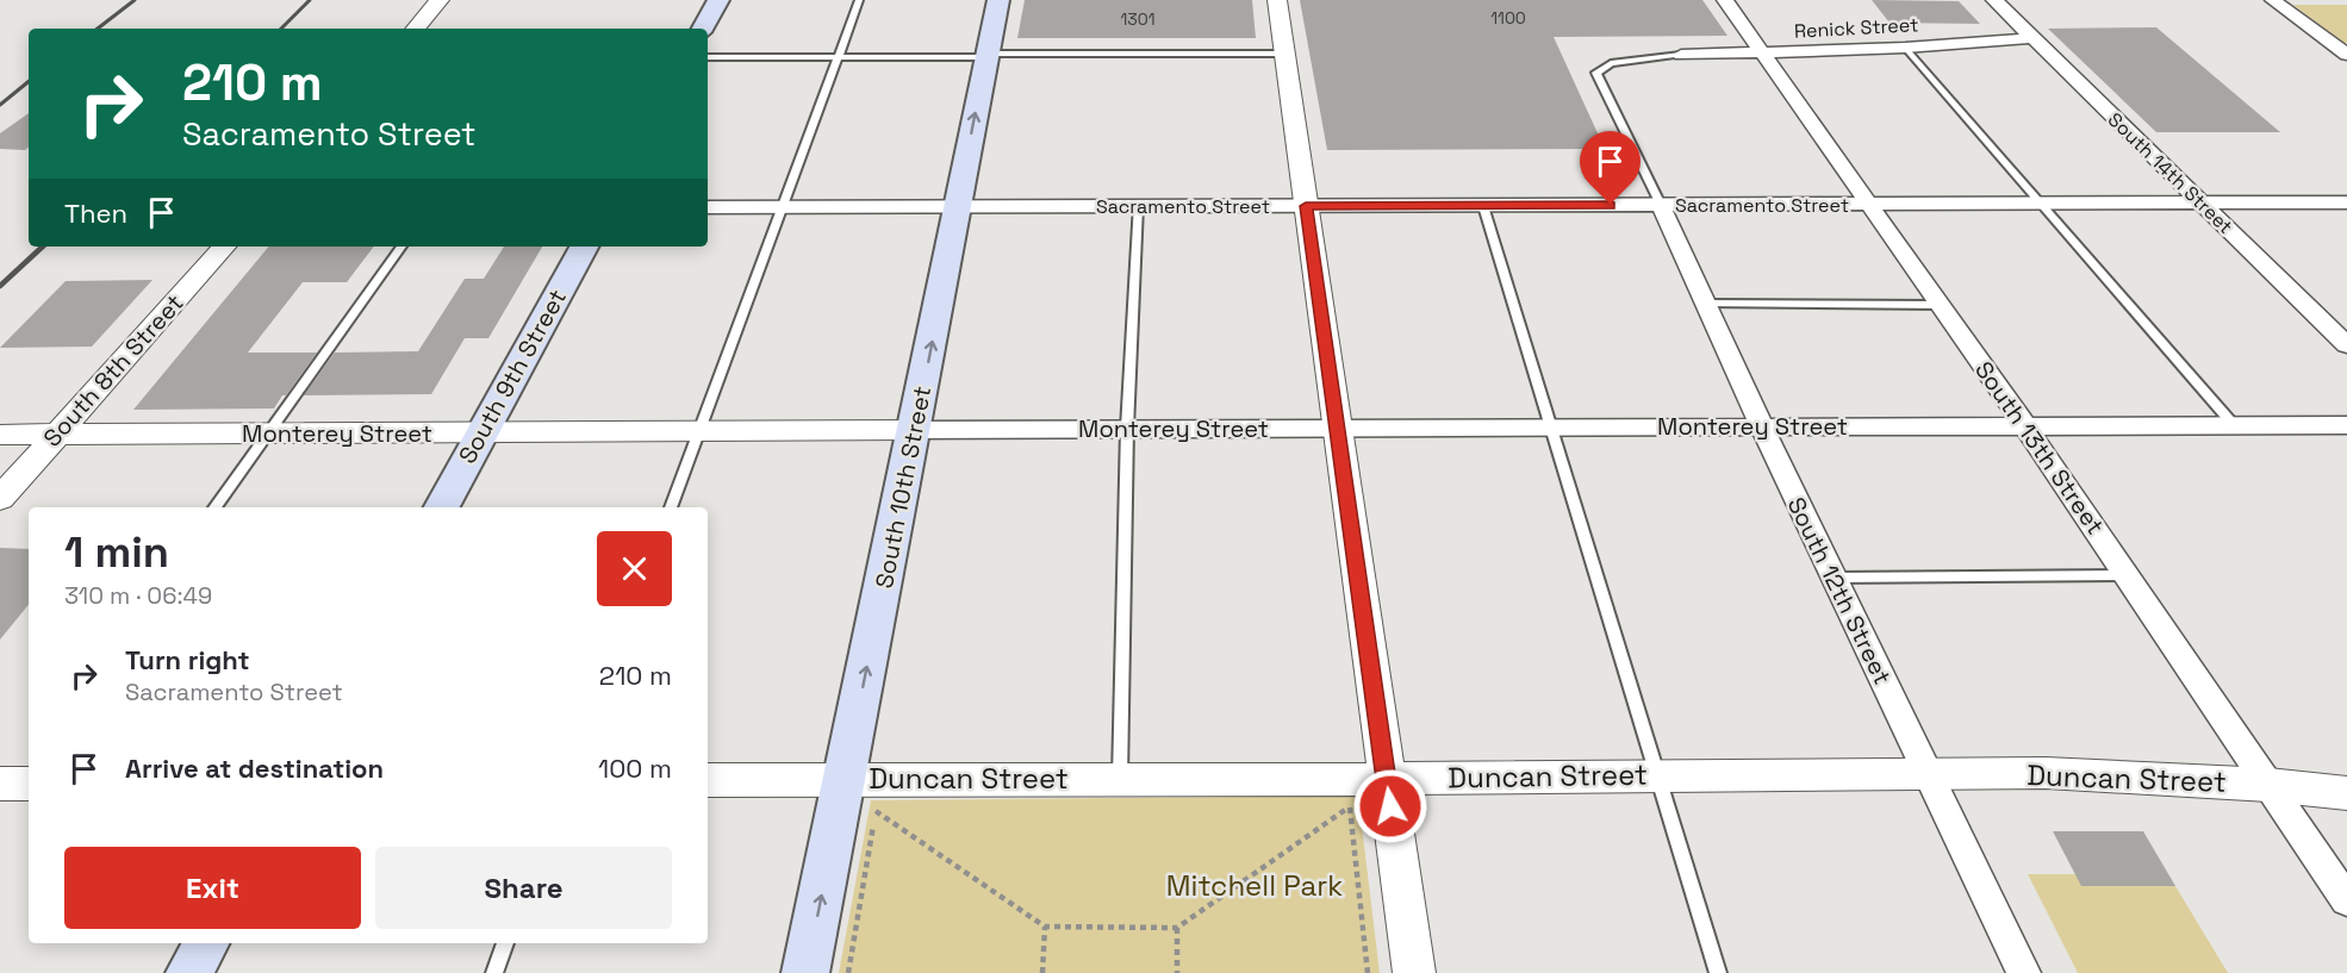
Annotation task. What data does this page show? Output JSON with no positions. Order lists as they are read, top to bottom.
{
  "streets": {
    "main road": ["South 9th Street", "South 10th Street"],
    "street": [
      "Renick Street",
      "South 14th Street",
      "Sacramento Street",
      "South 8th Street",
      "Monterey Street",
      "South 13th Street",
      "South 12th Street",
      "Duncan Street"
    ]
  },
  "crossings": [
    ["Renick Street", "South 14th Street"],
    ["Renick Street", "South 13th Street"],
    ["South 14th Street", "Sacramento Street"],
    ["Sacramento Street", "South 13th Street"],
    ["Sacramento Street", "South 10th Street"],
    ["Sacramento Street", "South 12th Street"],
    ["South 8th Street", "Monterey Street"],
    ["South 9th Street", "Monterey Street"],
    ["Monterey Street", "South 13th Street"],
    ["Monterey Street", "South 10th Street"],
    ["Monterey Street", "South 12th Street"],
    ["South 13th Street", "Duncan Street"],
    ["South 10th Street", "Duncan Street"],
    ["South 12th Street", "Duncan Street"]
  ],
  "one_way": ["South 10th Street"],
  "parks": ["Mitchell Park"],
  "house_numbers": ["1100", "1301"],
  "page": {
    "turn": ["210 m", "Sacramento Street"],
    "then": "Then",
    "heading": ["1 min", "310 m · 06:49"],
    "list": [
      {
        "name": "Turn right",
        "note": "Sacramento Street",
        "value": "210 m"
      },
      {
        "name": "Arrive at destination",
        "value": "100 m"
      }
    ],
    "buttons": ["Exit", "Share"]
  }
}
